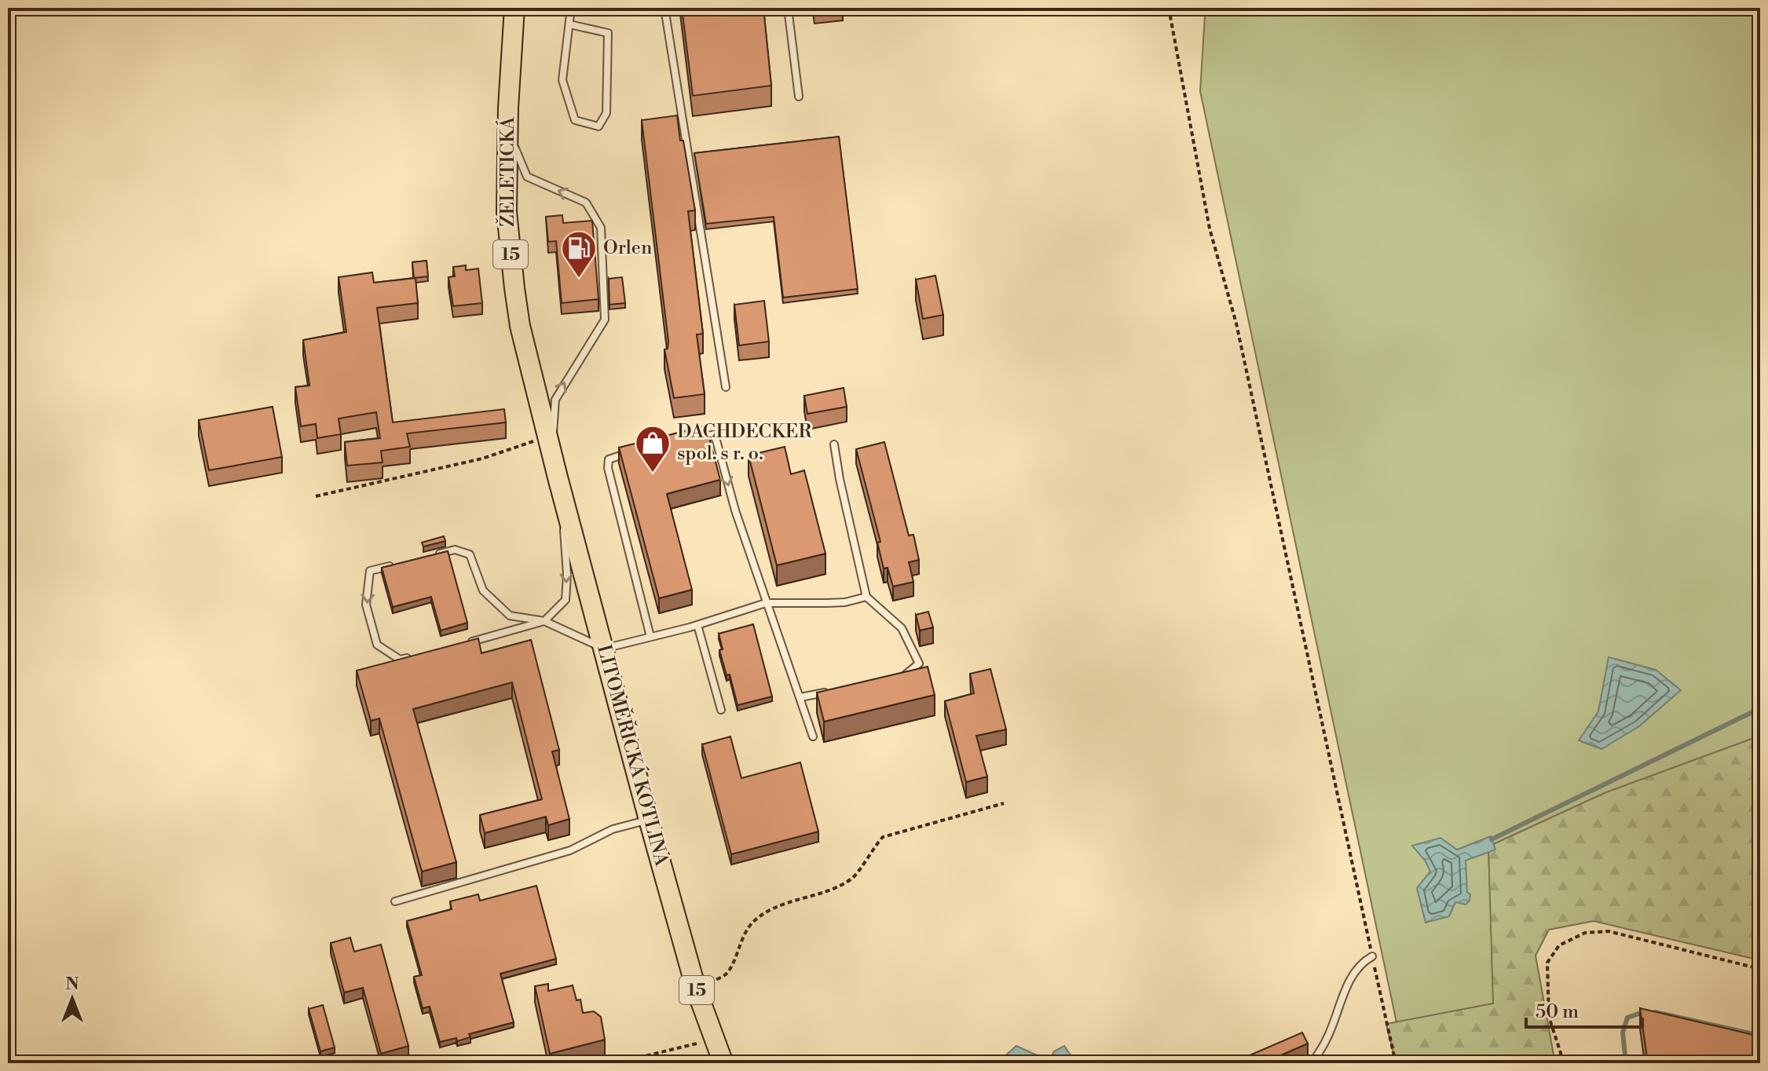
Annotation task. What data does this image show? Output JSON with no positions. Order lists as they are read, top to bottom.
{
  "streets": {
    "main road": ["ŽELETICKÁ", "15", "LITOMĚŘICKÁ KOTLINA"]
  },
  "crossings": [
    ["ŽELETICKÁ", "LITOMĚŘICKÁ KOTLINA"]
  ],
  "places": {
    "fuel station": ["Orlen"],
    "shop": ["DACHDECKER spol. s r. o."]
  },
  "scale_bar": "50 m",
  "north": "top"
}
